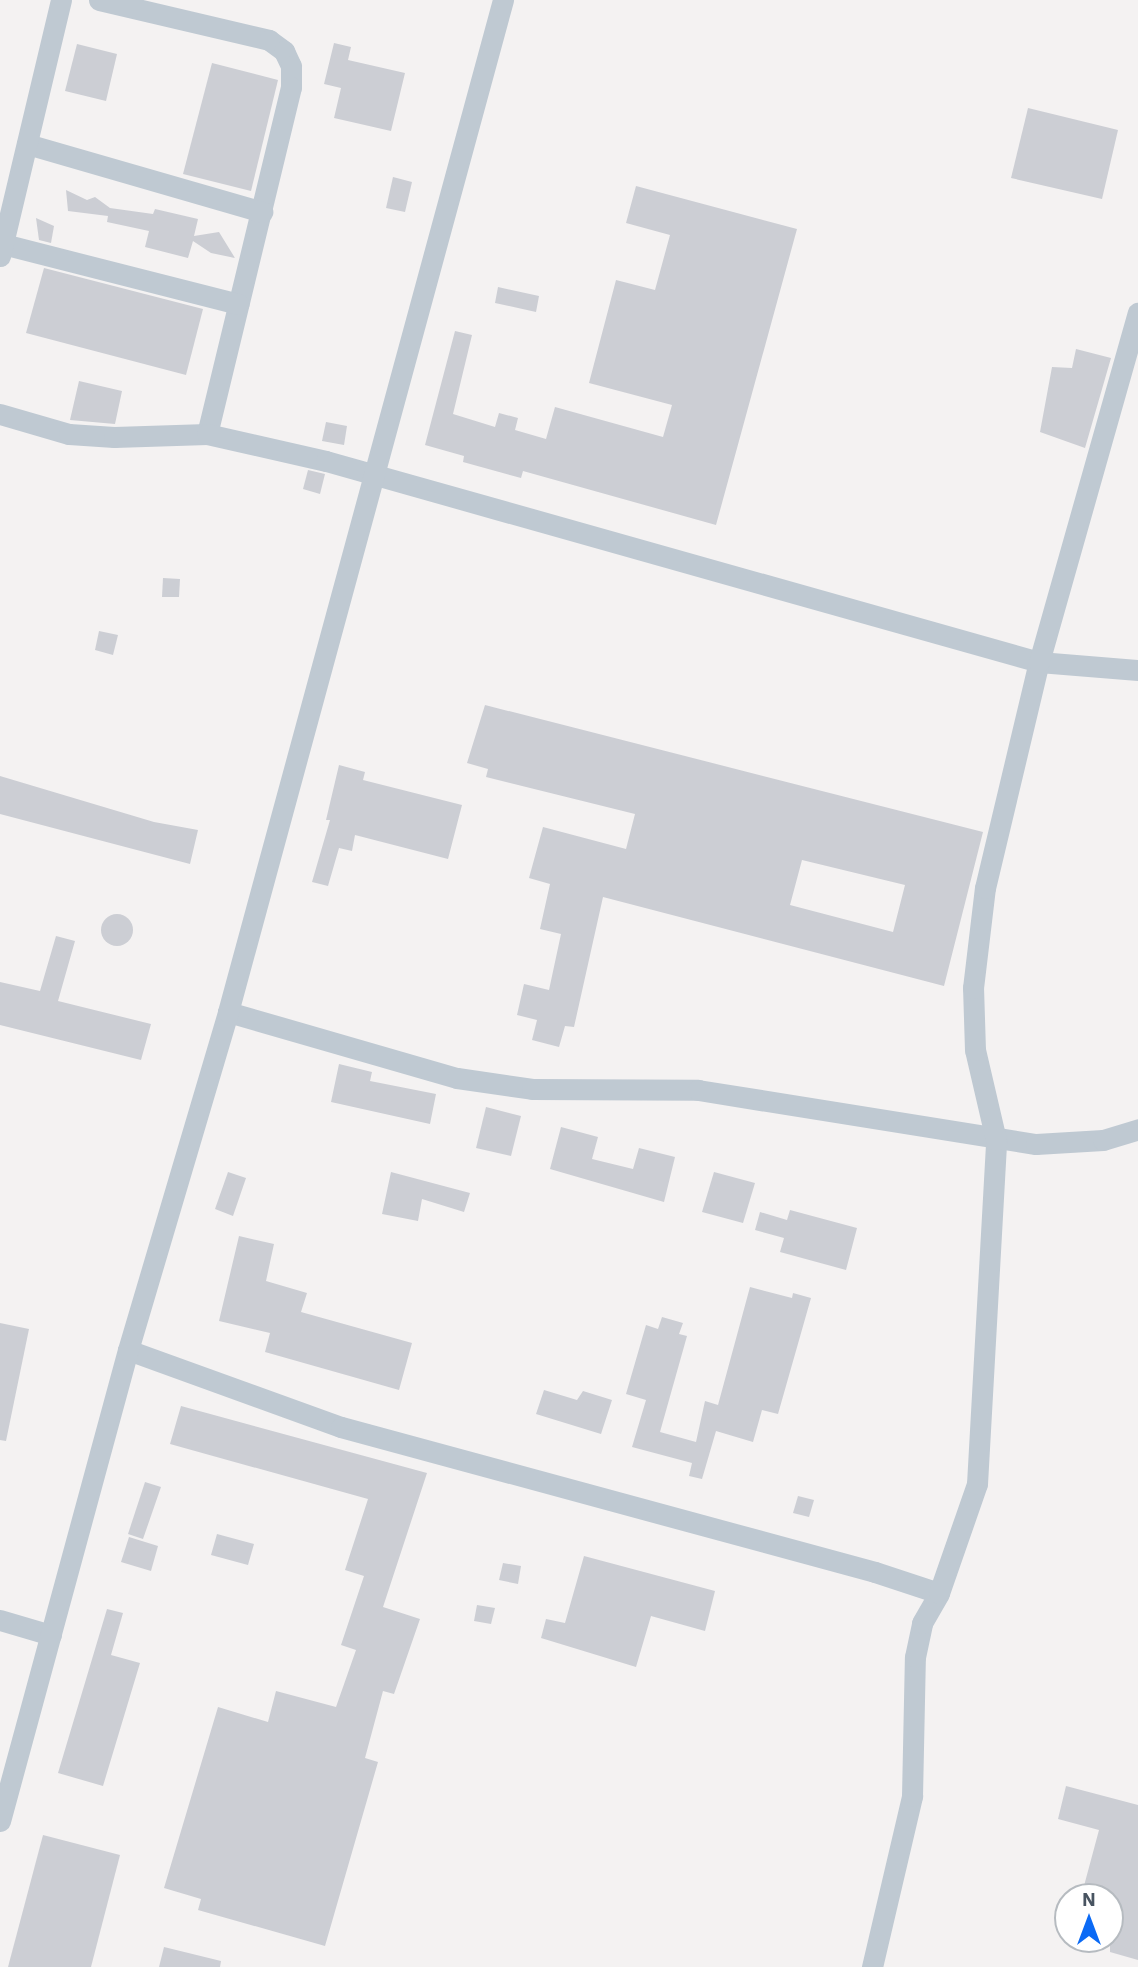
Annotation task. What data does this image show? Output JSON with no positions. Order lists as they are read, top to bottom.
{
  "north": "top"
}
